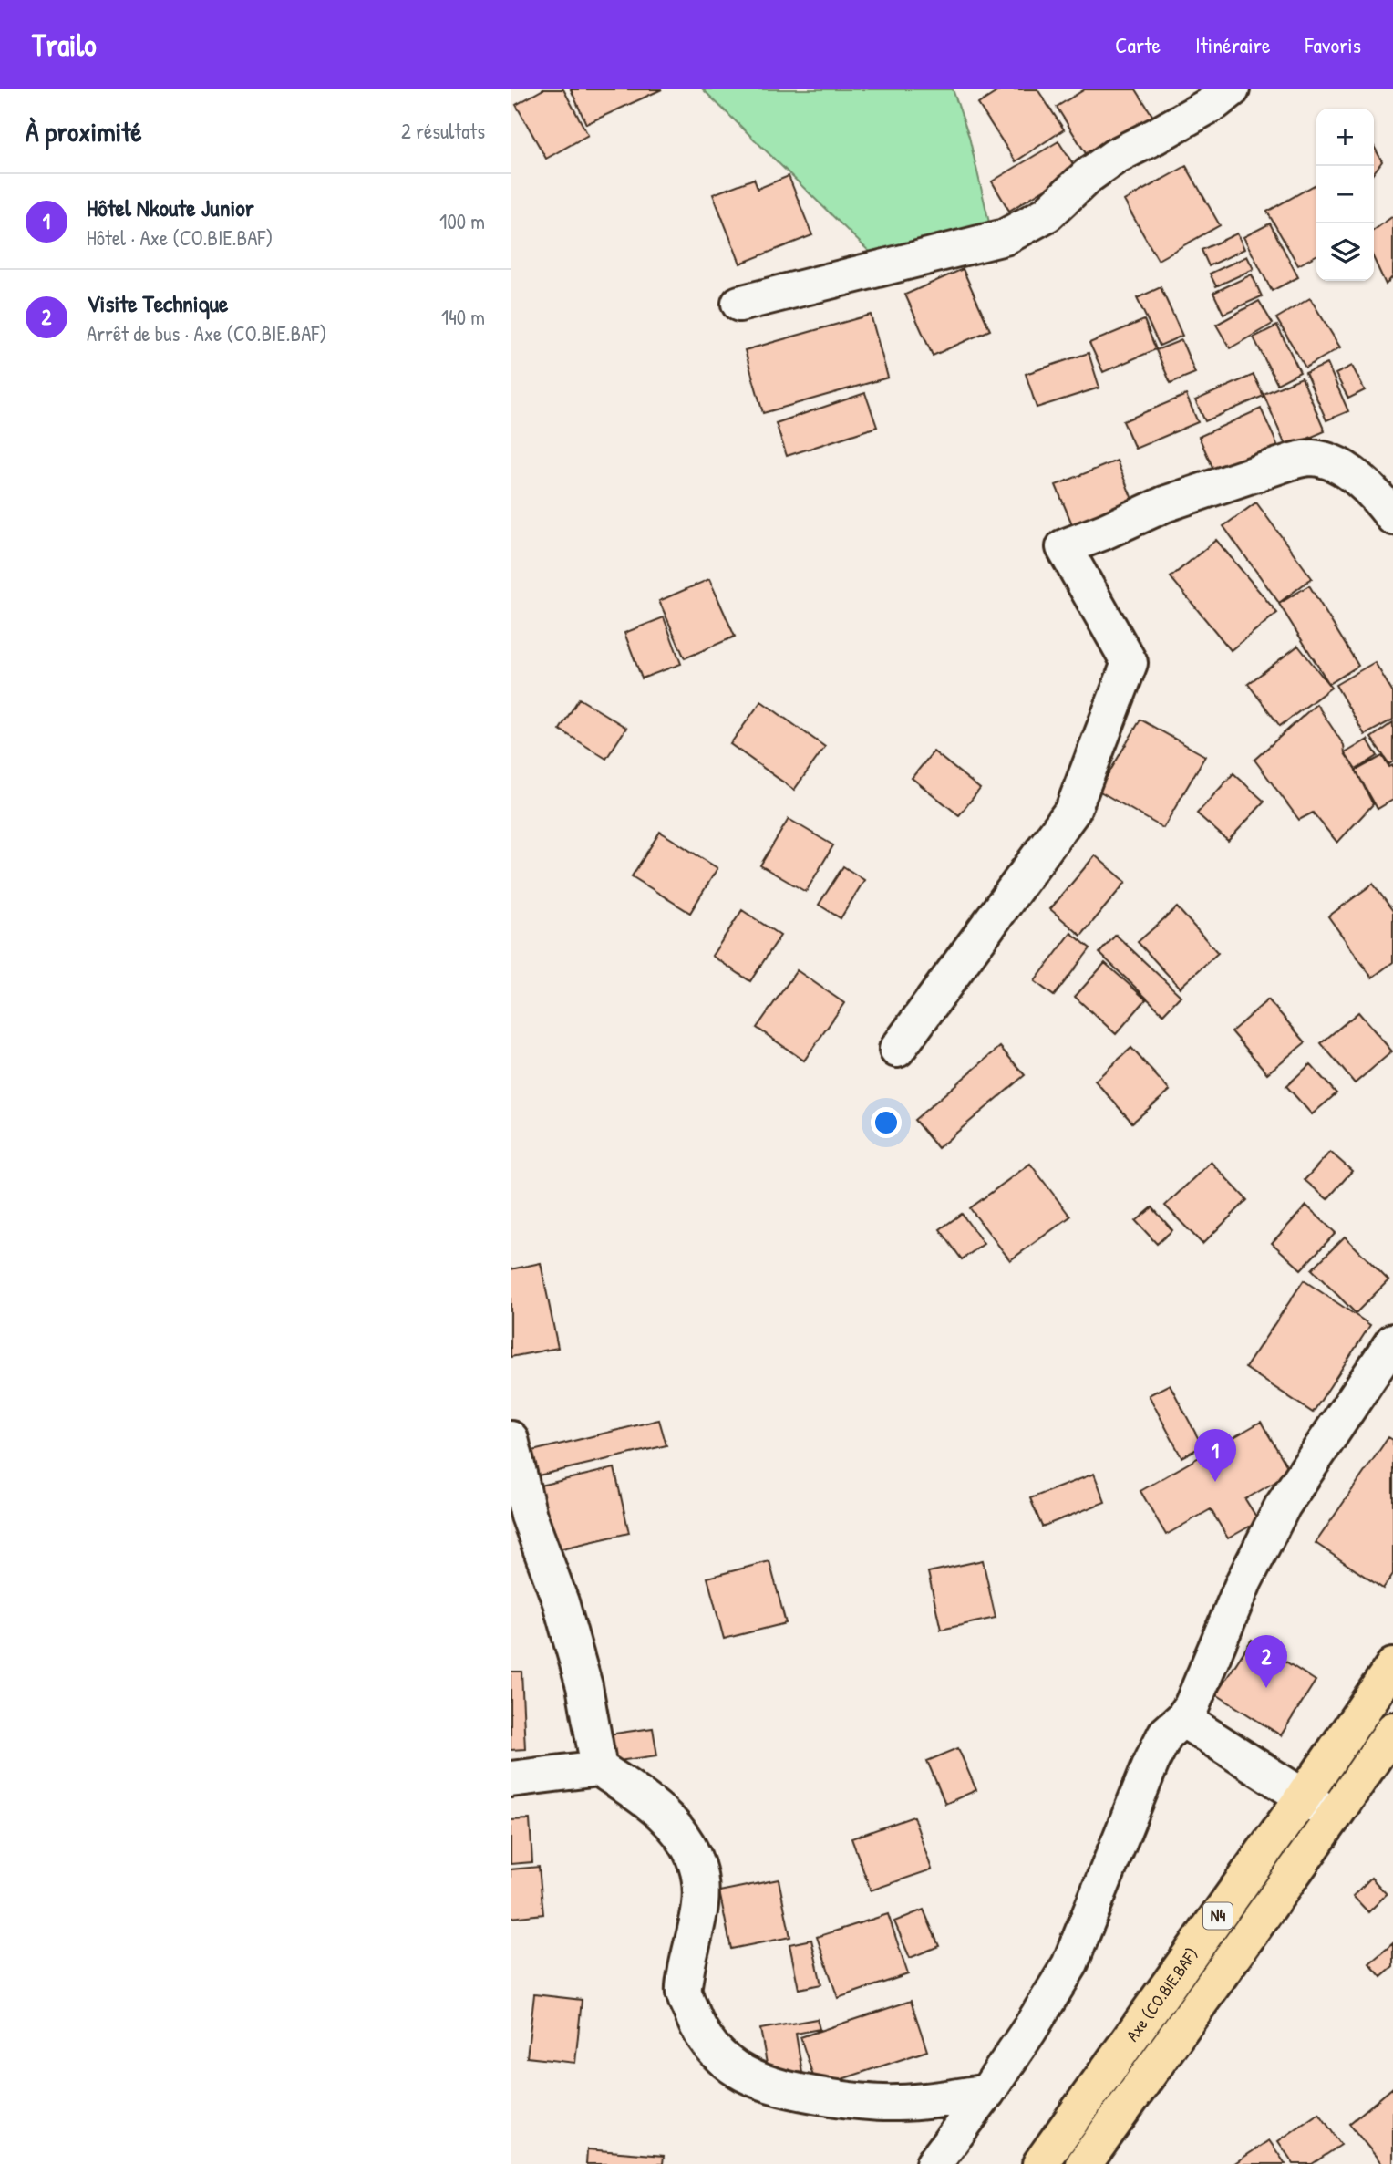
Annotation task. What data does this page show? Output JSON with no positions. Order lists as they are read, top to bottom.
{
  "streets": {
    "highway": ["N4", "Axe (CO.BIE.BAF)"]
  },
  "page": {
    "header": "Trailo",
    "nav": ["Carte", "Itinéraire", "Favoris"],
    "heading": ["À proximité", "2 résultats"],
    "map_buttons": ["+", "−"],
    "list": [
      {
        "mark": "1",
        "name": "Hôtel Nkoute Junior",
        "note": "Hôtel · Axe (CO.BIE.BAF)",
        "value": "100 m"
      },
      {
        "mark": "2",
        "name": "Visite Technique",
        "note": "Arrêt de bus · Axe (CO.BIE.BAF)",
        "value": "140 m"
      }
    ],
    "pins": ["1", "2"]
  }
}
